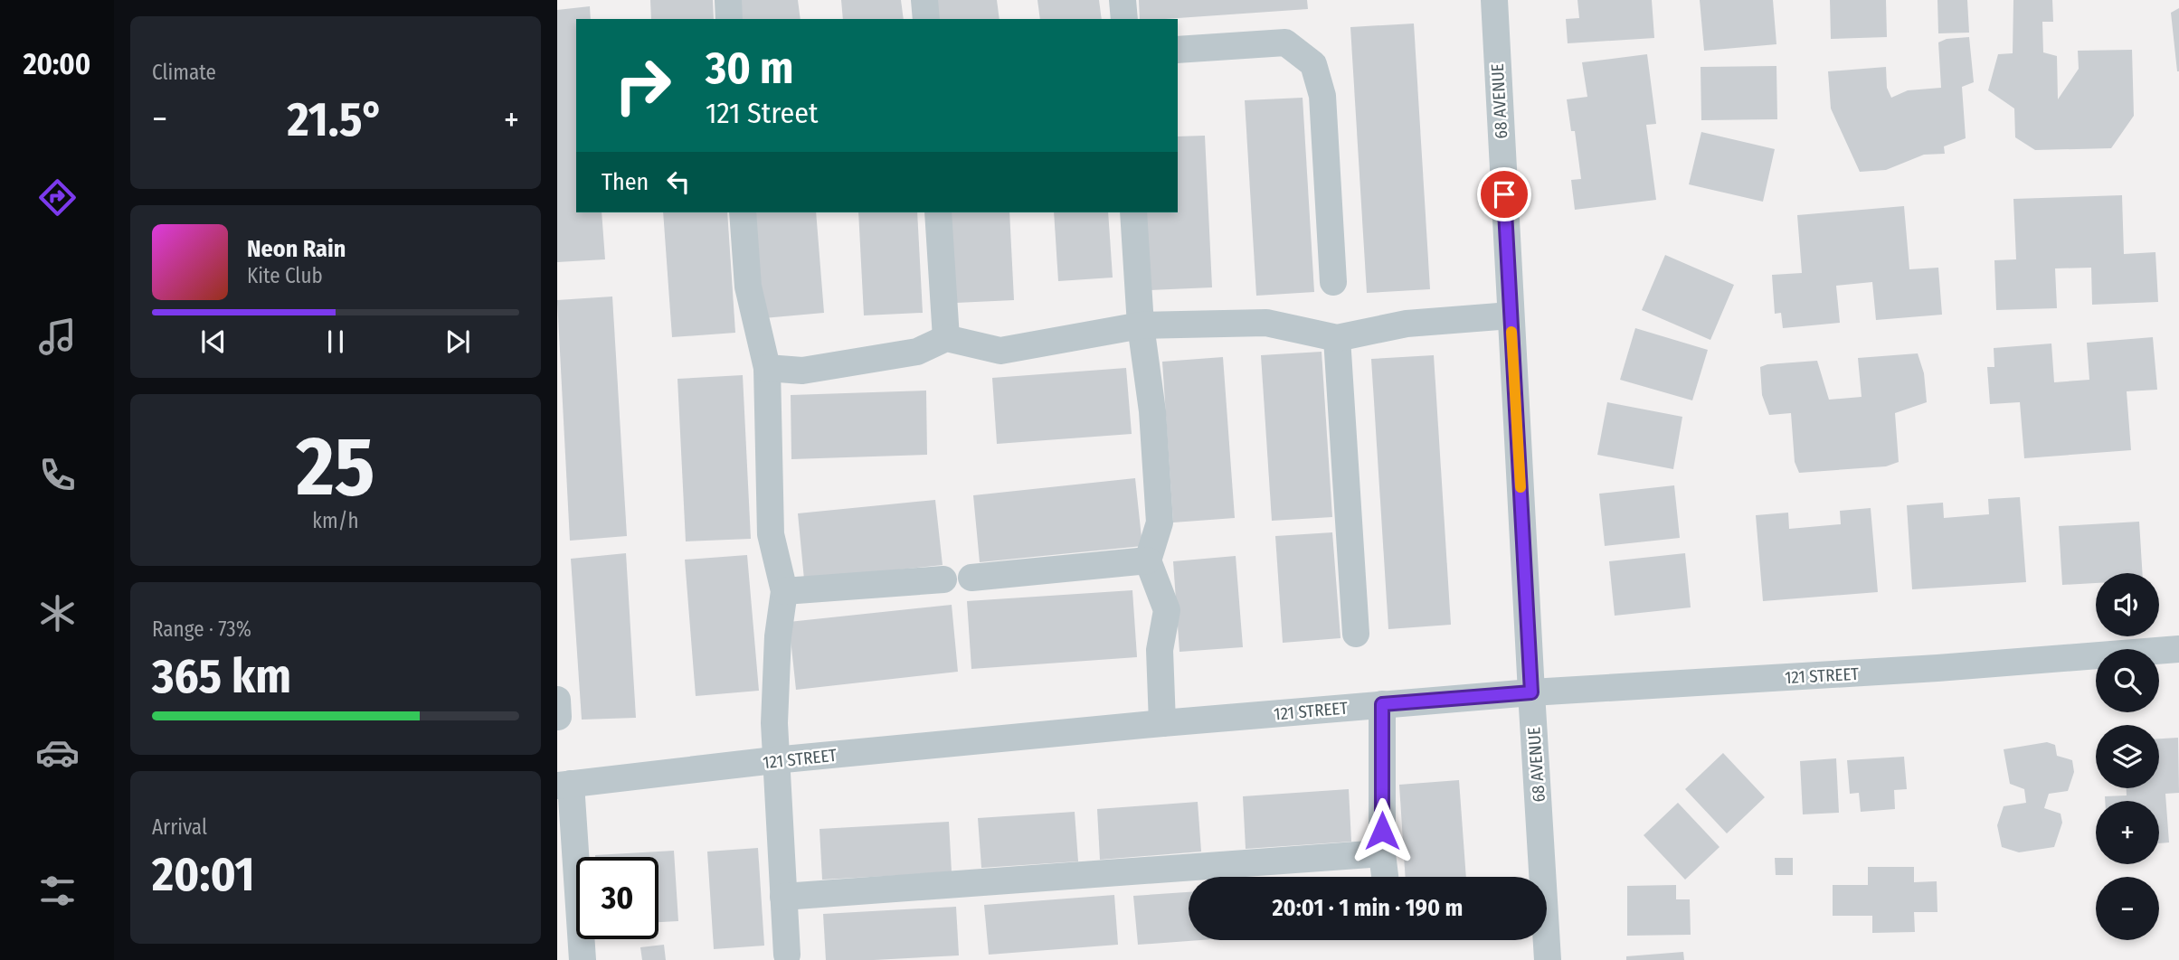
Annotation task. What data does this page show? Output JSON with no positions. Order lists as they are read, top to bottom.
{
  "streets": {
    "street": ["68 AVENUE", "121 STREET"]
  },
  "crossings": [
    ["68 AVENUE", "121 STREET"]
  ],
  "page": {
    "tabs": "20:00",
    "tile": [
      "Climate",
      ["25", "km/h"],
      ["Range · 73%", "365 km"],
      ["Arrival", "20:01"]
    ],
    "turn": ["30 m", "121 Street"],
    "heat": ["−", "21.5°", "+"],
    "then": "Then",
    "song": ["Neon Rain", "Kite Club"],
    "map_buttons": ["+", "−"],
    "limit": "30",
    "trip": "20:01 · 1 min · 190 m"
  }
}
